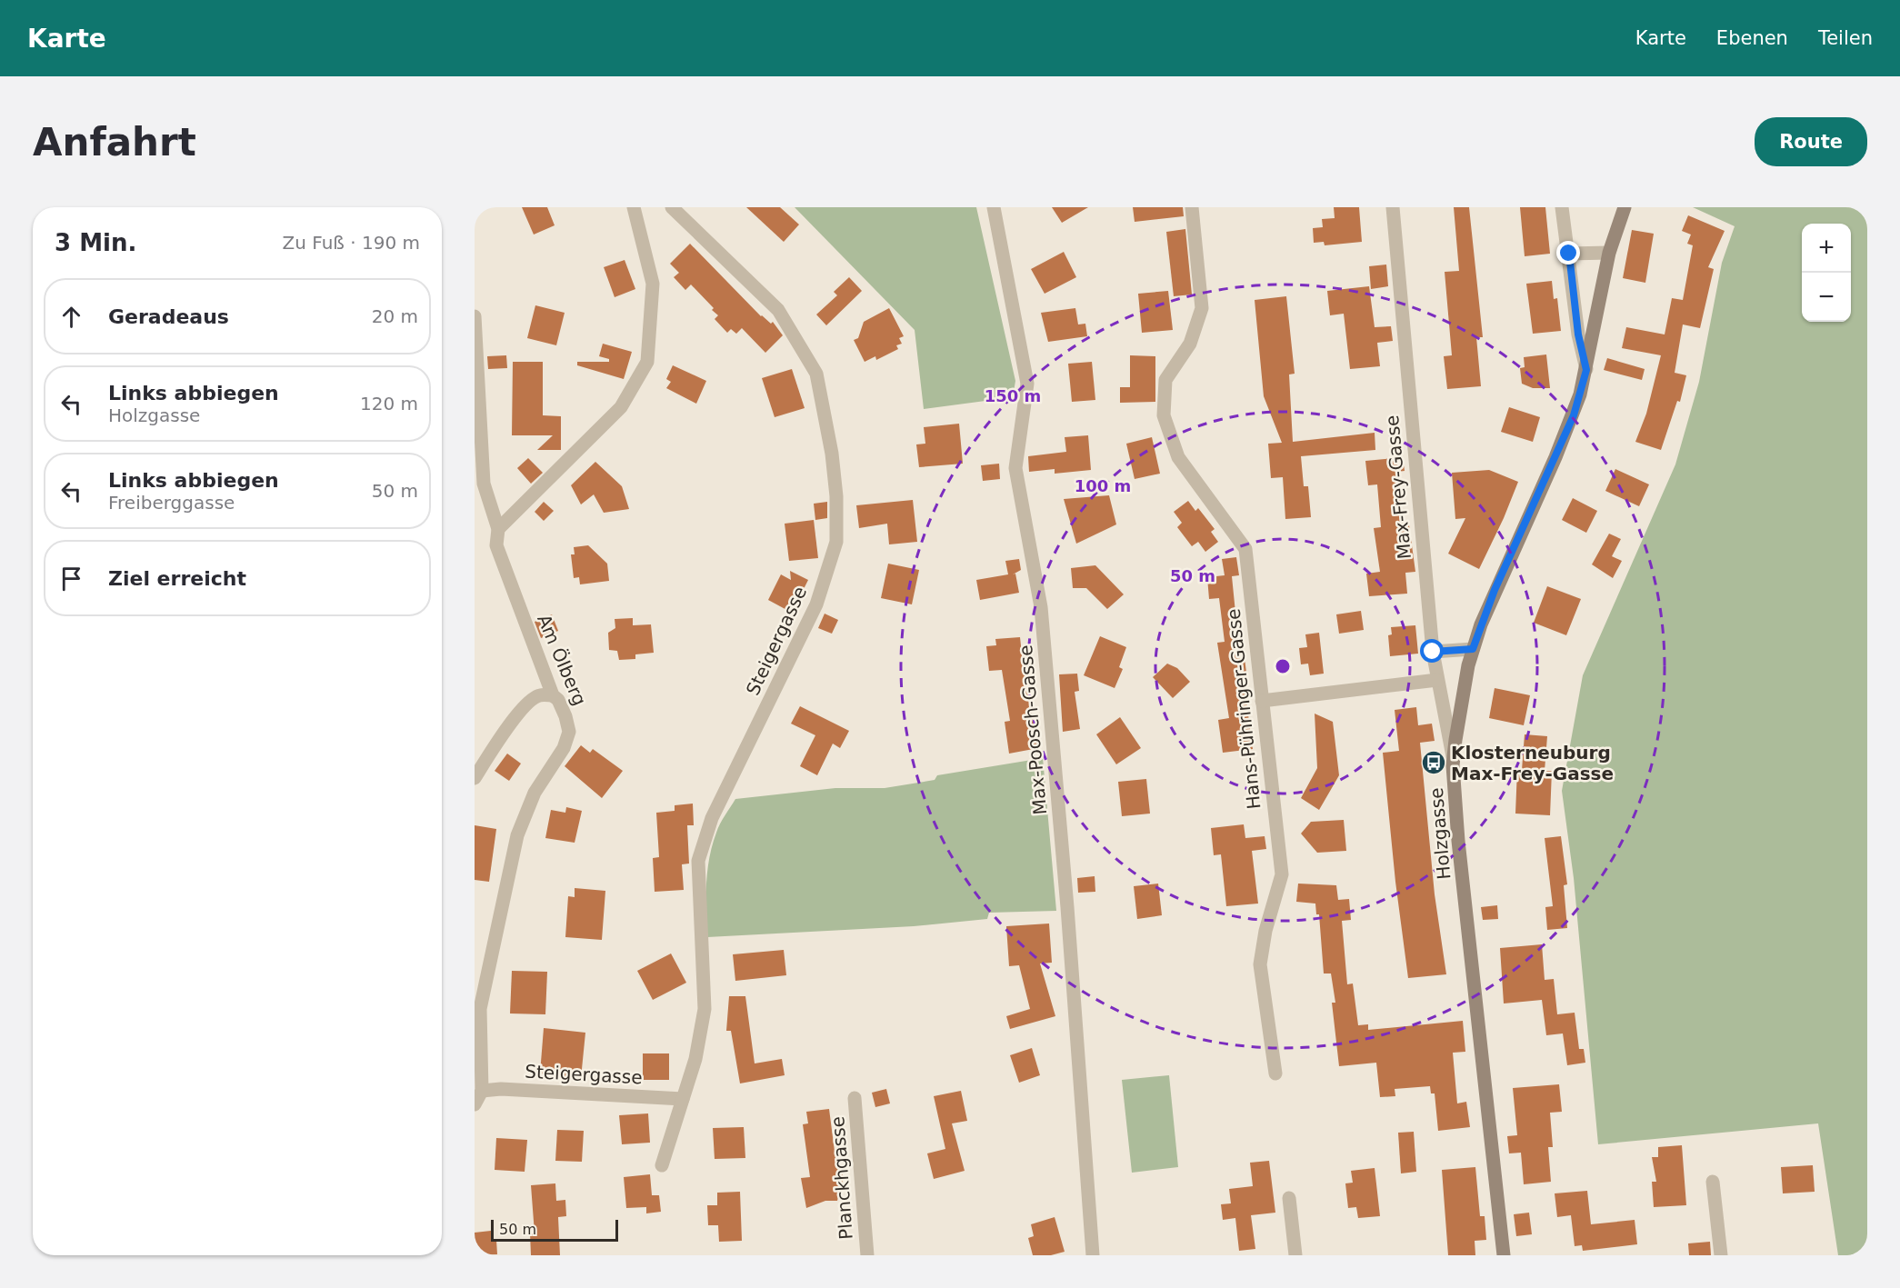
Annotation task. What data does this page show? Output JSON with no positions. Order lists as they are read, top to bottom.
{
  "streets": {
    "street": [
      "Max-Frey-Gasse",
      "Steigergasse",
      "Am Ölberg",
      "Hans-Pühringer-Gasse",
      "Max-Poosch-Gasse",
      "Holzgasse",
      "Planckhgasse"
    ]
  },
  "crossings": [
    ["Max-Frey-Gasse", "Holzgasse"],
    ["Steigergasse", "Am Ölberg"]
  ],
  "places": {
    "bus stop": ["Klosterneuburg Max-Frey-Gasse"]
  },
  "scale_bar": "50 m",
  "page": {
    "header": "Karte",
    "nav": ["Karte", "Ebenen", "Teilen"],
    "buttons": "Route",
    "title": "Anfahrt",
    "heading": ["3 Min.", "Zu Fuß · 190 m"],
    "map_buttons": ["+", "−"],
    "list": [
      ["Geradeaus", "20 m"],
      ["Links abbiegen", "Holzgasse", "120 m"],
      ["Links abbiegen", "Freiberggasse", "50 m"],
      "Ziel erreicht"
    ],
    "scale": "50 m"
  },
  "rings": ["150 m", "100 m", "50 m"]
}
